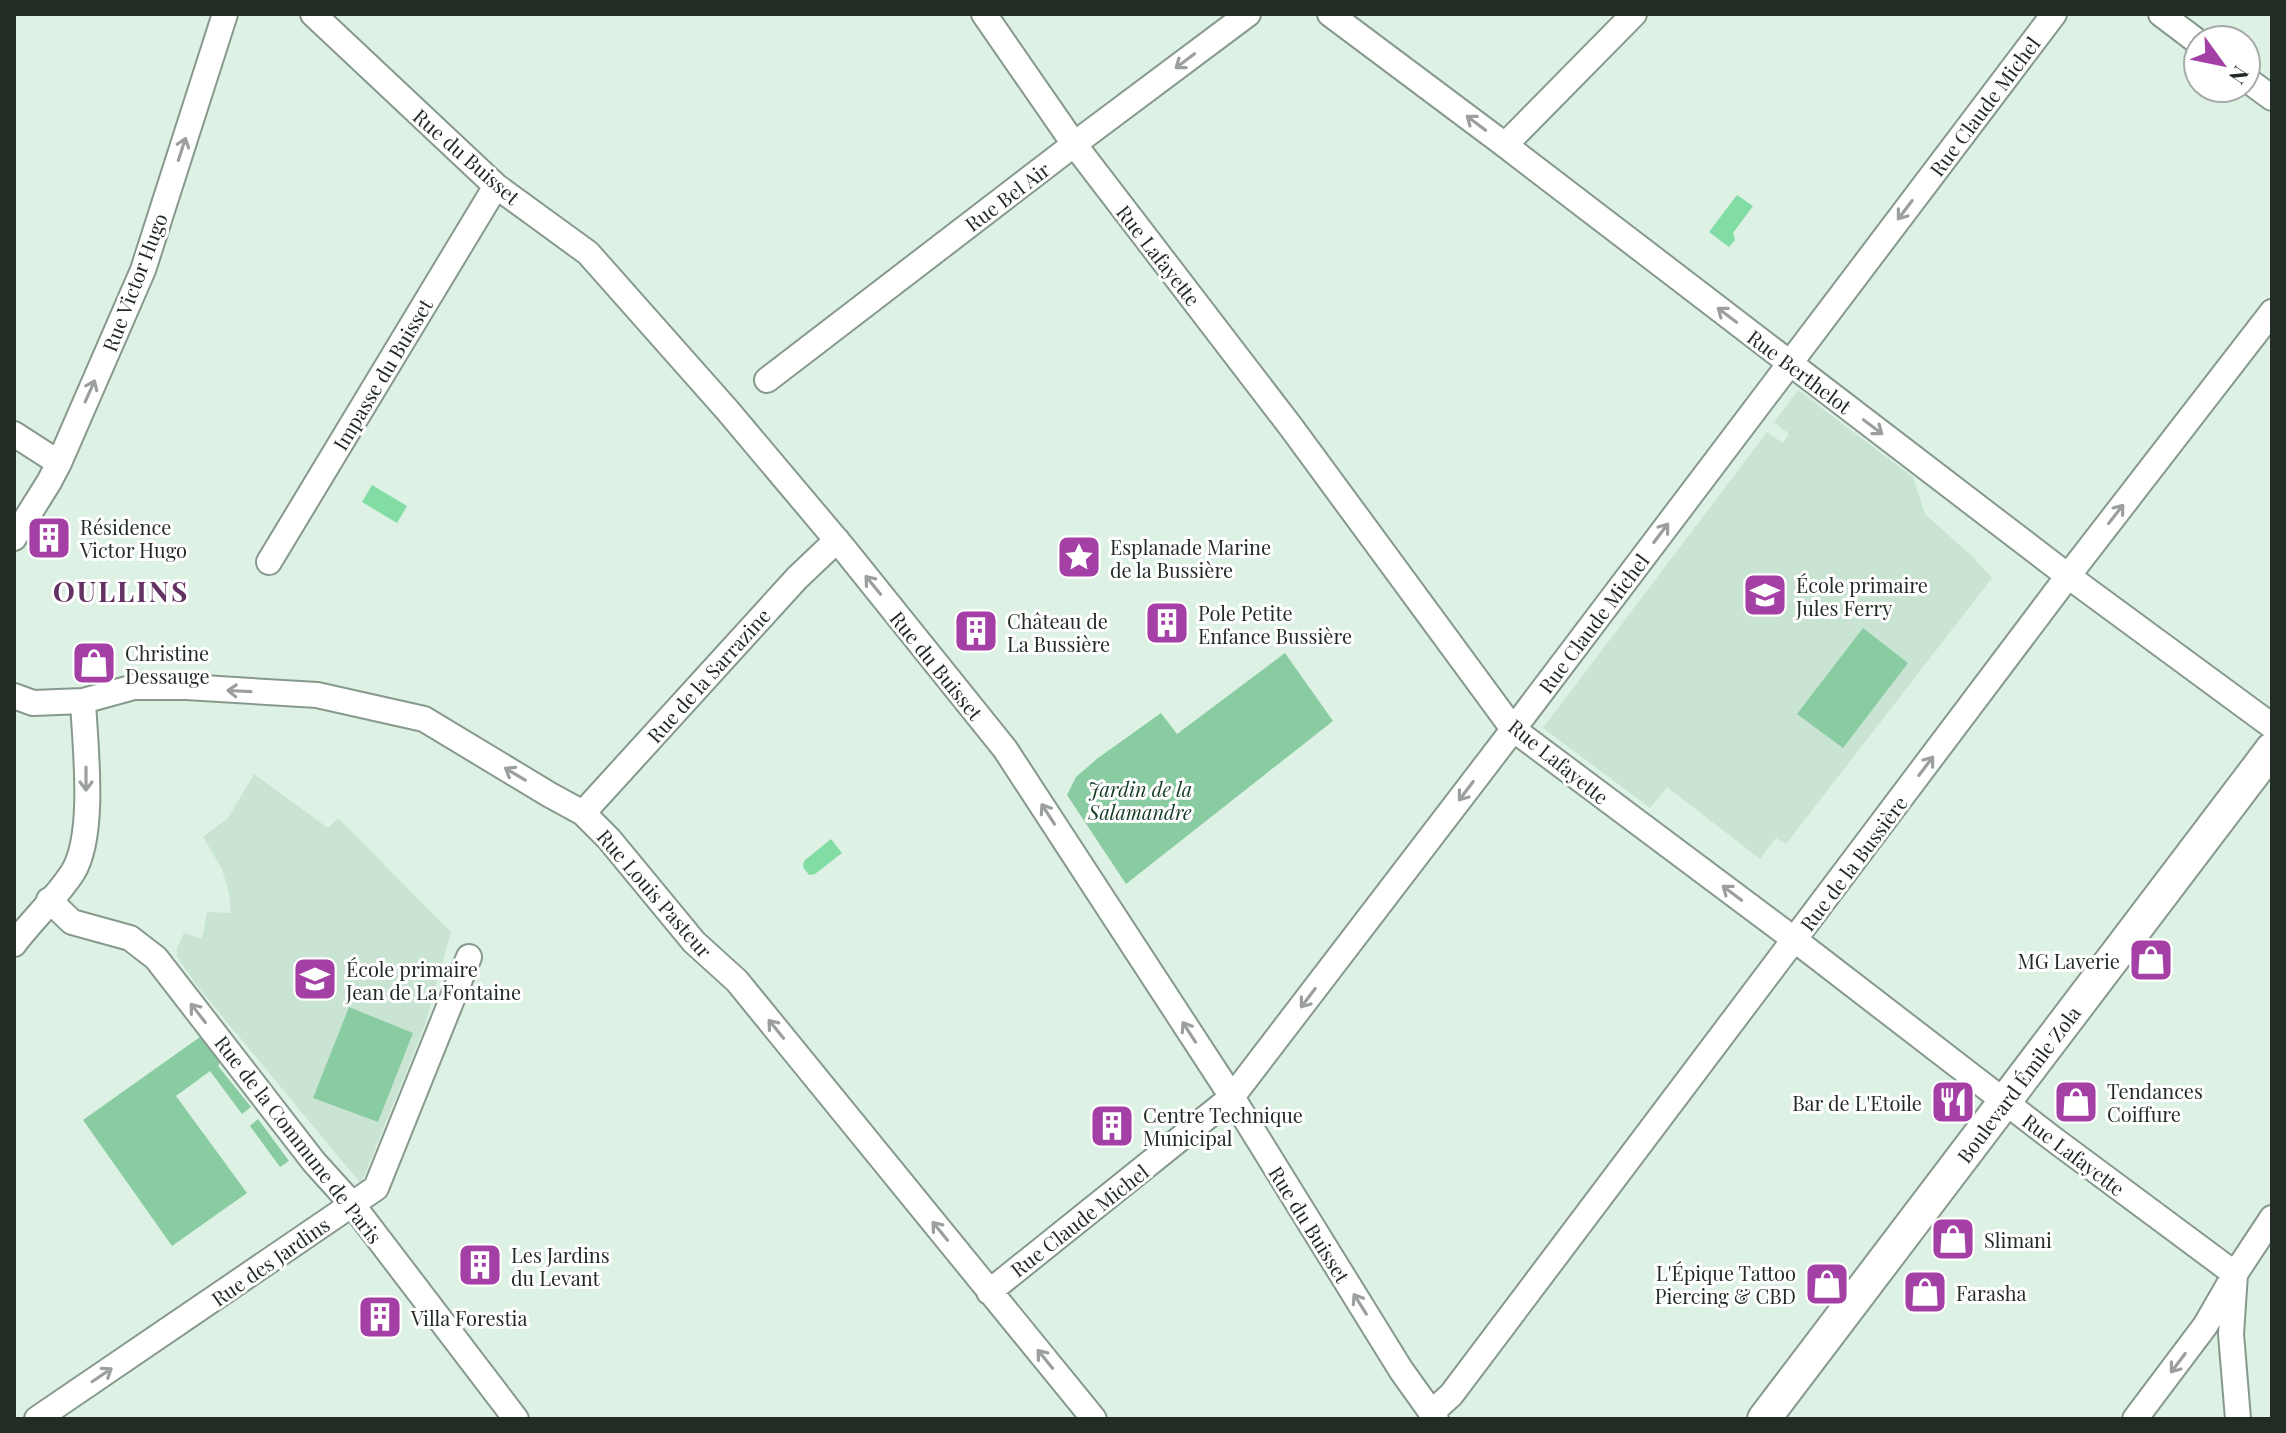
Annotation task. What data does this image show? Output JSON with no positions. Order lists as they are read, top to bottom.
{
  "streets": {
    "main road": ["Boulevard Émile Zola"],
    "street": [
      "Rue Claude Michel",
      "Rue du Buisset",
      "Rue Bel Air",
      "Rue Lafayette",
      "Rue Victor Hugo",
      "Rue Berthelot",
      "Impasse du Buisset",
      "Rue de la Sarrazine",
      "Rue de la Bussière",
      "Rue Louis Pasteur",
      "Rue de la Commune de Paris",
      "Rue des Jardins"
    ]
  },
  "crossings": [
    ["Rue Claude Michel", "Rue du Buisset"],
    ["Rue Claude Michel", "Rue Lafayette"],
    ["Rue Claude Michel", "Rue Berthelot"],
    ["Rue Claude Michel", "Rue Louis Pasteur"],
    ["Rue du Buisset", "Impasse du Buisset"],
    ["Rue du Buisset", "Rue de la Sarrazine"],
    ["Rue du Buisset", "Rue de la Bussière"],
    ["Rue Bel Air", "Rue Lafayette"],
    ["Rue Lafayette", "Rue de la Bussière"],
    ["Rue Lafayette", "Boulevard Émile Zola"],
    ["Rue Berthelot", "Rue de la Bussière"],
    ["Rue de la Sarrazine", "Rue Louis Pasteur"],
    ["Rue de la Commune de Paris", "Rue des Jardins"]
  ],
  "one_way": [
    "Rue du Buisset",
    "Rue Bel Air",
    "Rue Victor Hugo",
    "Rue de la Bussière",
    "Rue Louis Pasteur",
    "Rue de la Commune de Paris",
    "Rue des Jardins"
  ],
  "districts": ["OULLINS"],
  "parks": ["Jardin de la Salamandre"],
  "places": {
    "building": [
      "Résidence Victor Hugo",
      "Pole Petite Enfance Bussière",
      "Château de La Bussière",
      "Centre Technique Municipal",
      "Les Jardins du Levant",
      "Villa Forestia"
    ],
    "place": ["Esplanade Marine de la Bussière"],
    "school or university": ["École primaire Jules Ferry", "École primaire Jean de La Fontaine"],
    "shop": [
      "Christine Dessauge",
      "MG Laverie",
      "Tendances Coiffure",
      "Slimani",
      "L'Épique Tattoo Piercing & CBD",
      "Farasha"
    ],
    "restaurant": ["Bar de L'Etoile"]
  },
  "north": "bottom right"
}
